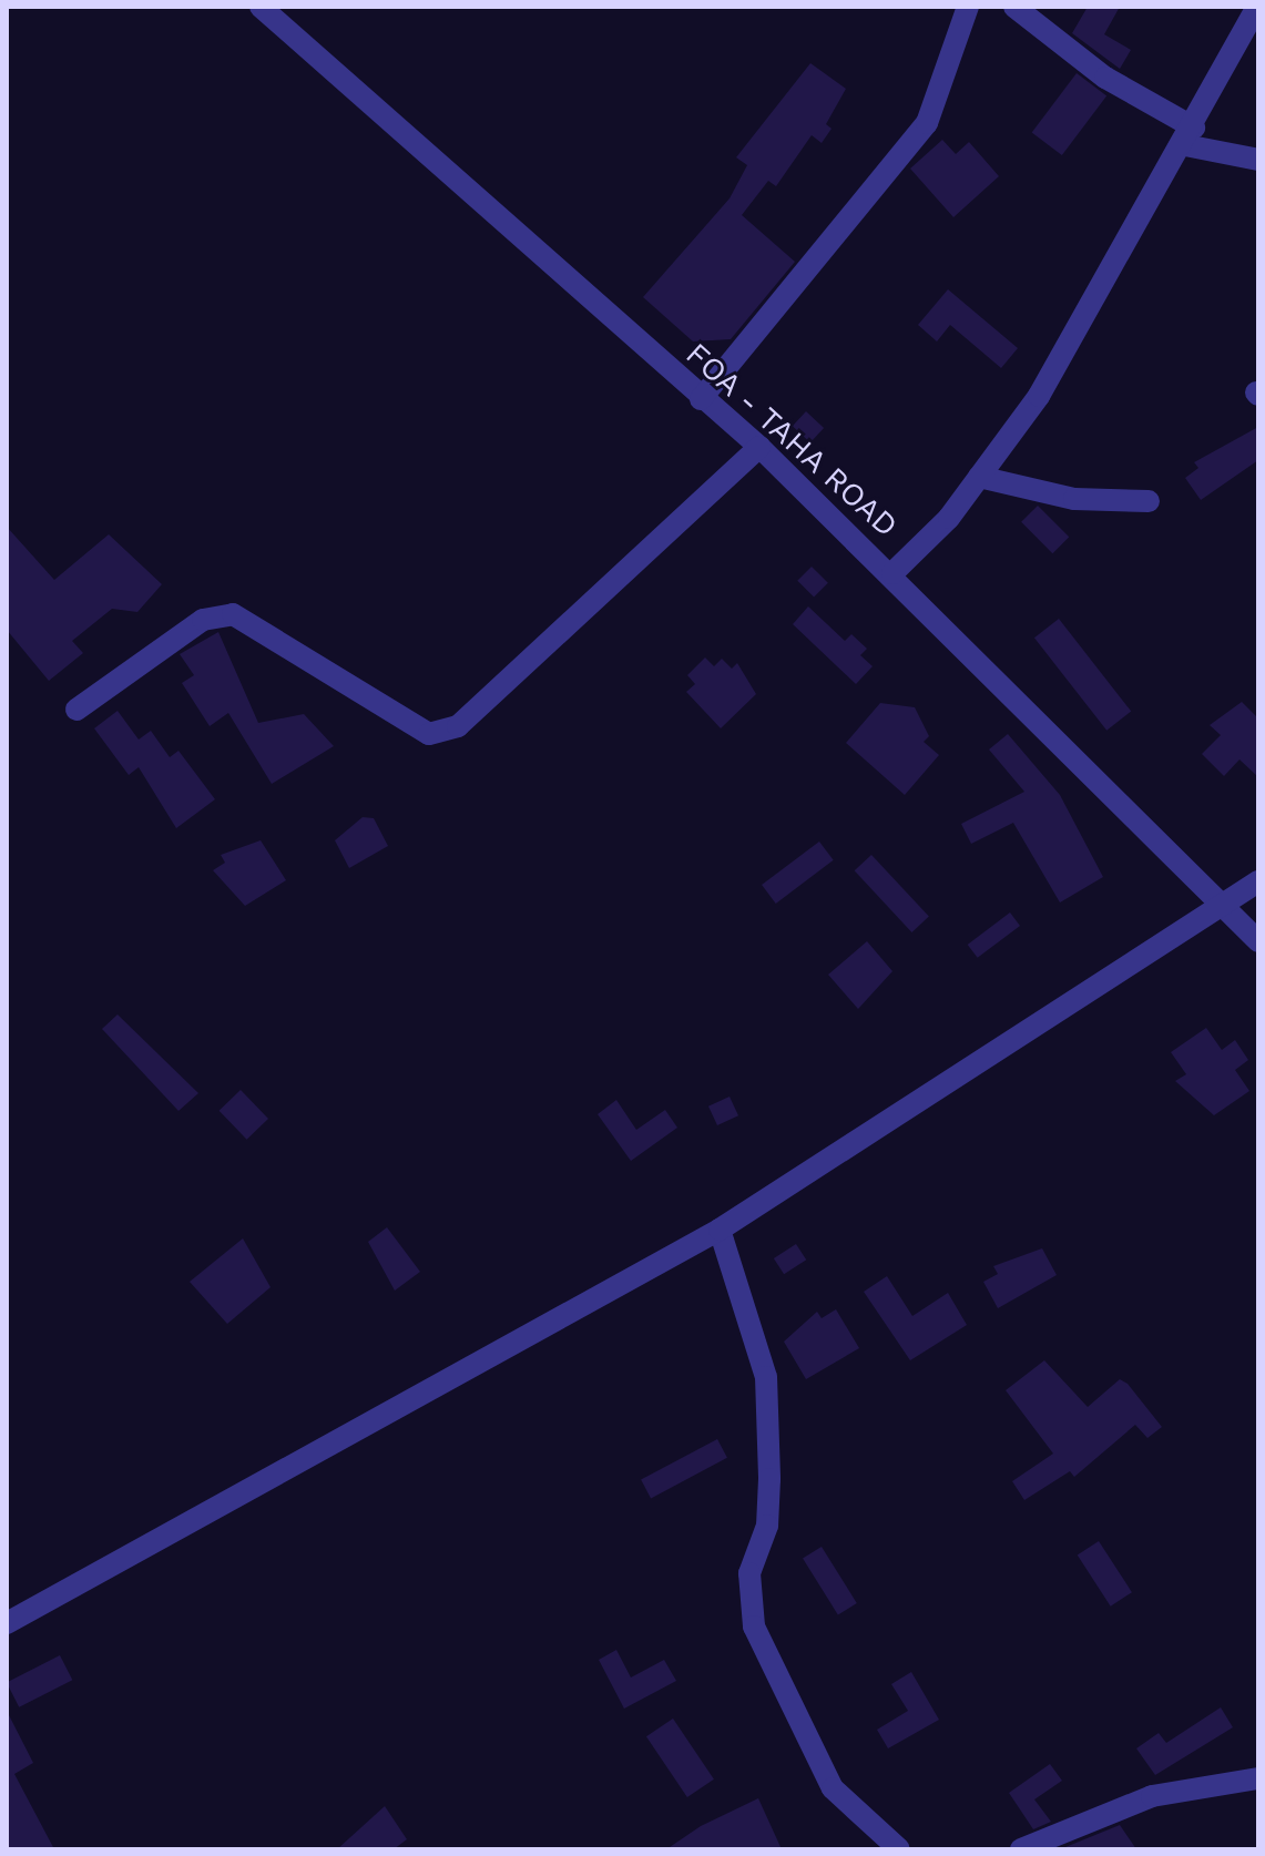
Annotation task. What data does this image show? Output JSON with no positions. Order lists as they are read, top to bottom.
{
  "streets": {
    "street": ["FOA - TAHA ROAD"]
  }
}
